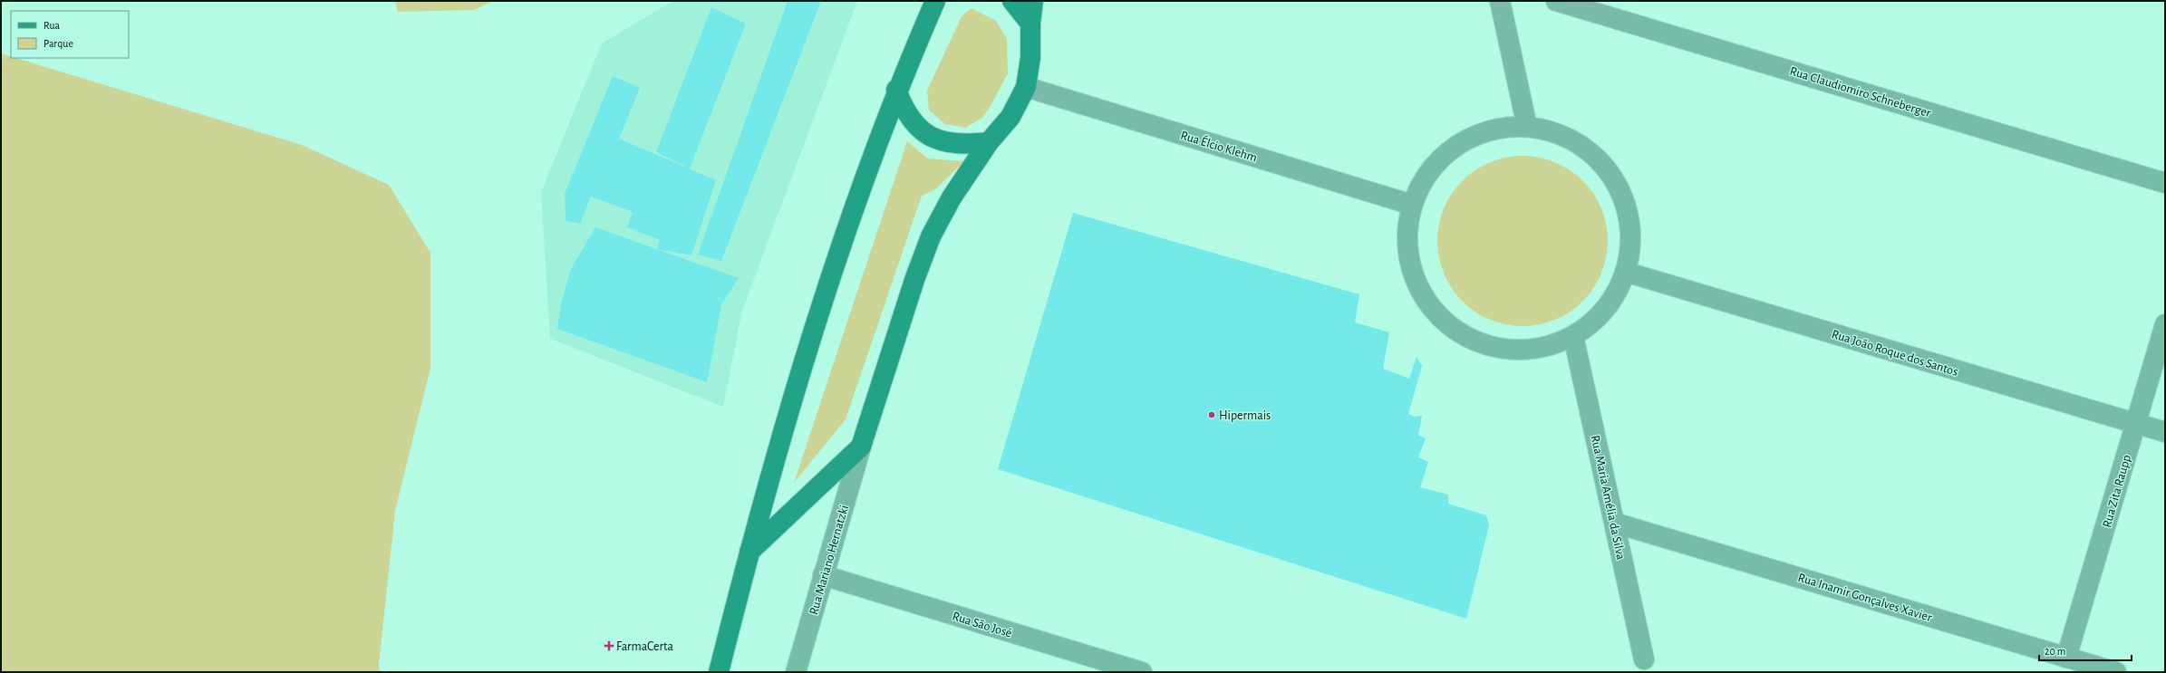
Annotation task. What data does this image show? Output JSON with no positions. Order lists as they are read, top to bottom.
{
  "streets": {
    "street": [
      "Rua Claudiomiro Schneberger",
      "Rua Élcio Klehm",
      "Rua João Roque dos Santos",
      "Rua Zita Raupp",
      "Rua Maria Amélia da Silva",
      "Rua Mariano Hernatzki",
      "Rua Inamir Gonçalves Xavier",
      "Rua São José"
    ]
  },
  "crossings": [
    ["Rua João Roque dos Santos", "Rua Zita Raupp"],
    ["Rua Zita Raupp", "Rua Inamir Gonçalves Xavier"],
    ["Rua Maria Amélia da Silva", "Rua Inamir Gonçalves Xavier"],
    ["Rua Mariano Hernatzki", "Rua São José"]
  ],
  "places": {
    "other": ["Hipermais"],
    "health": ["FarmaCerta"]
  },
  "legend": ["Rua", "Parque"],
  "scale_bar": "20 m"
}
